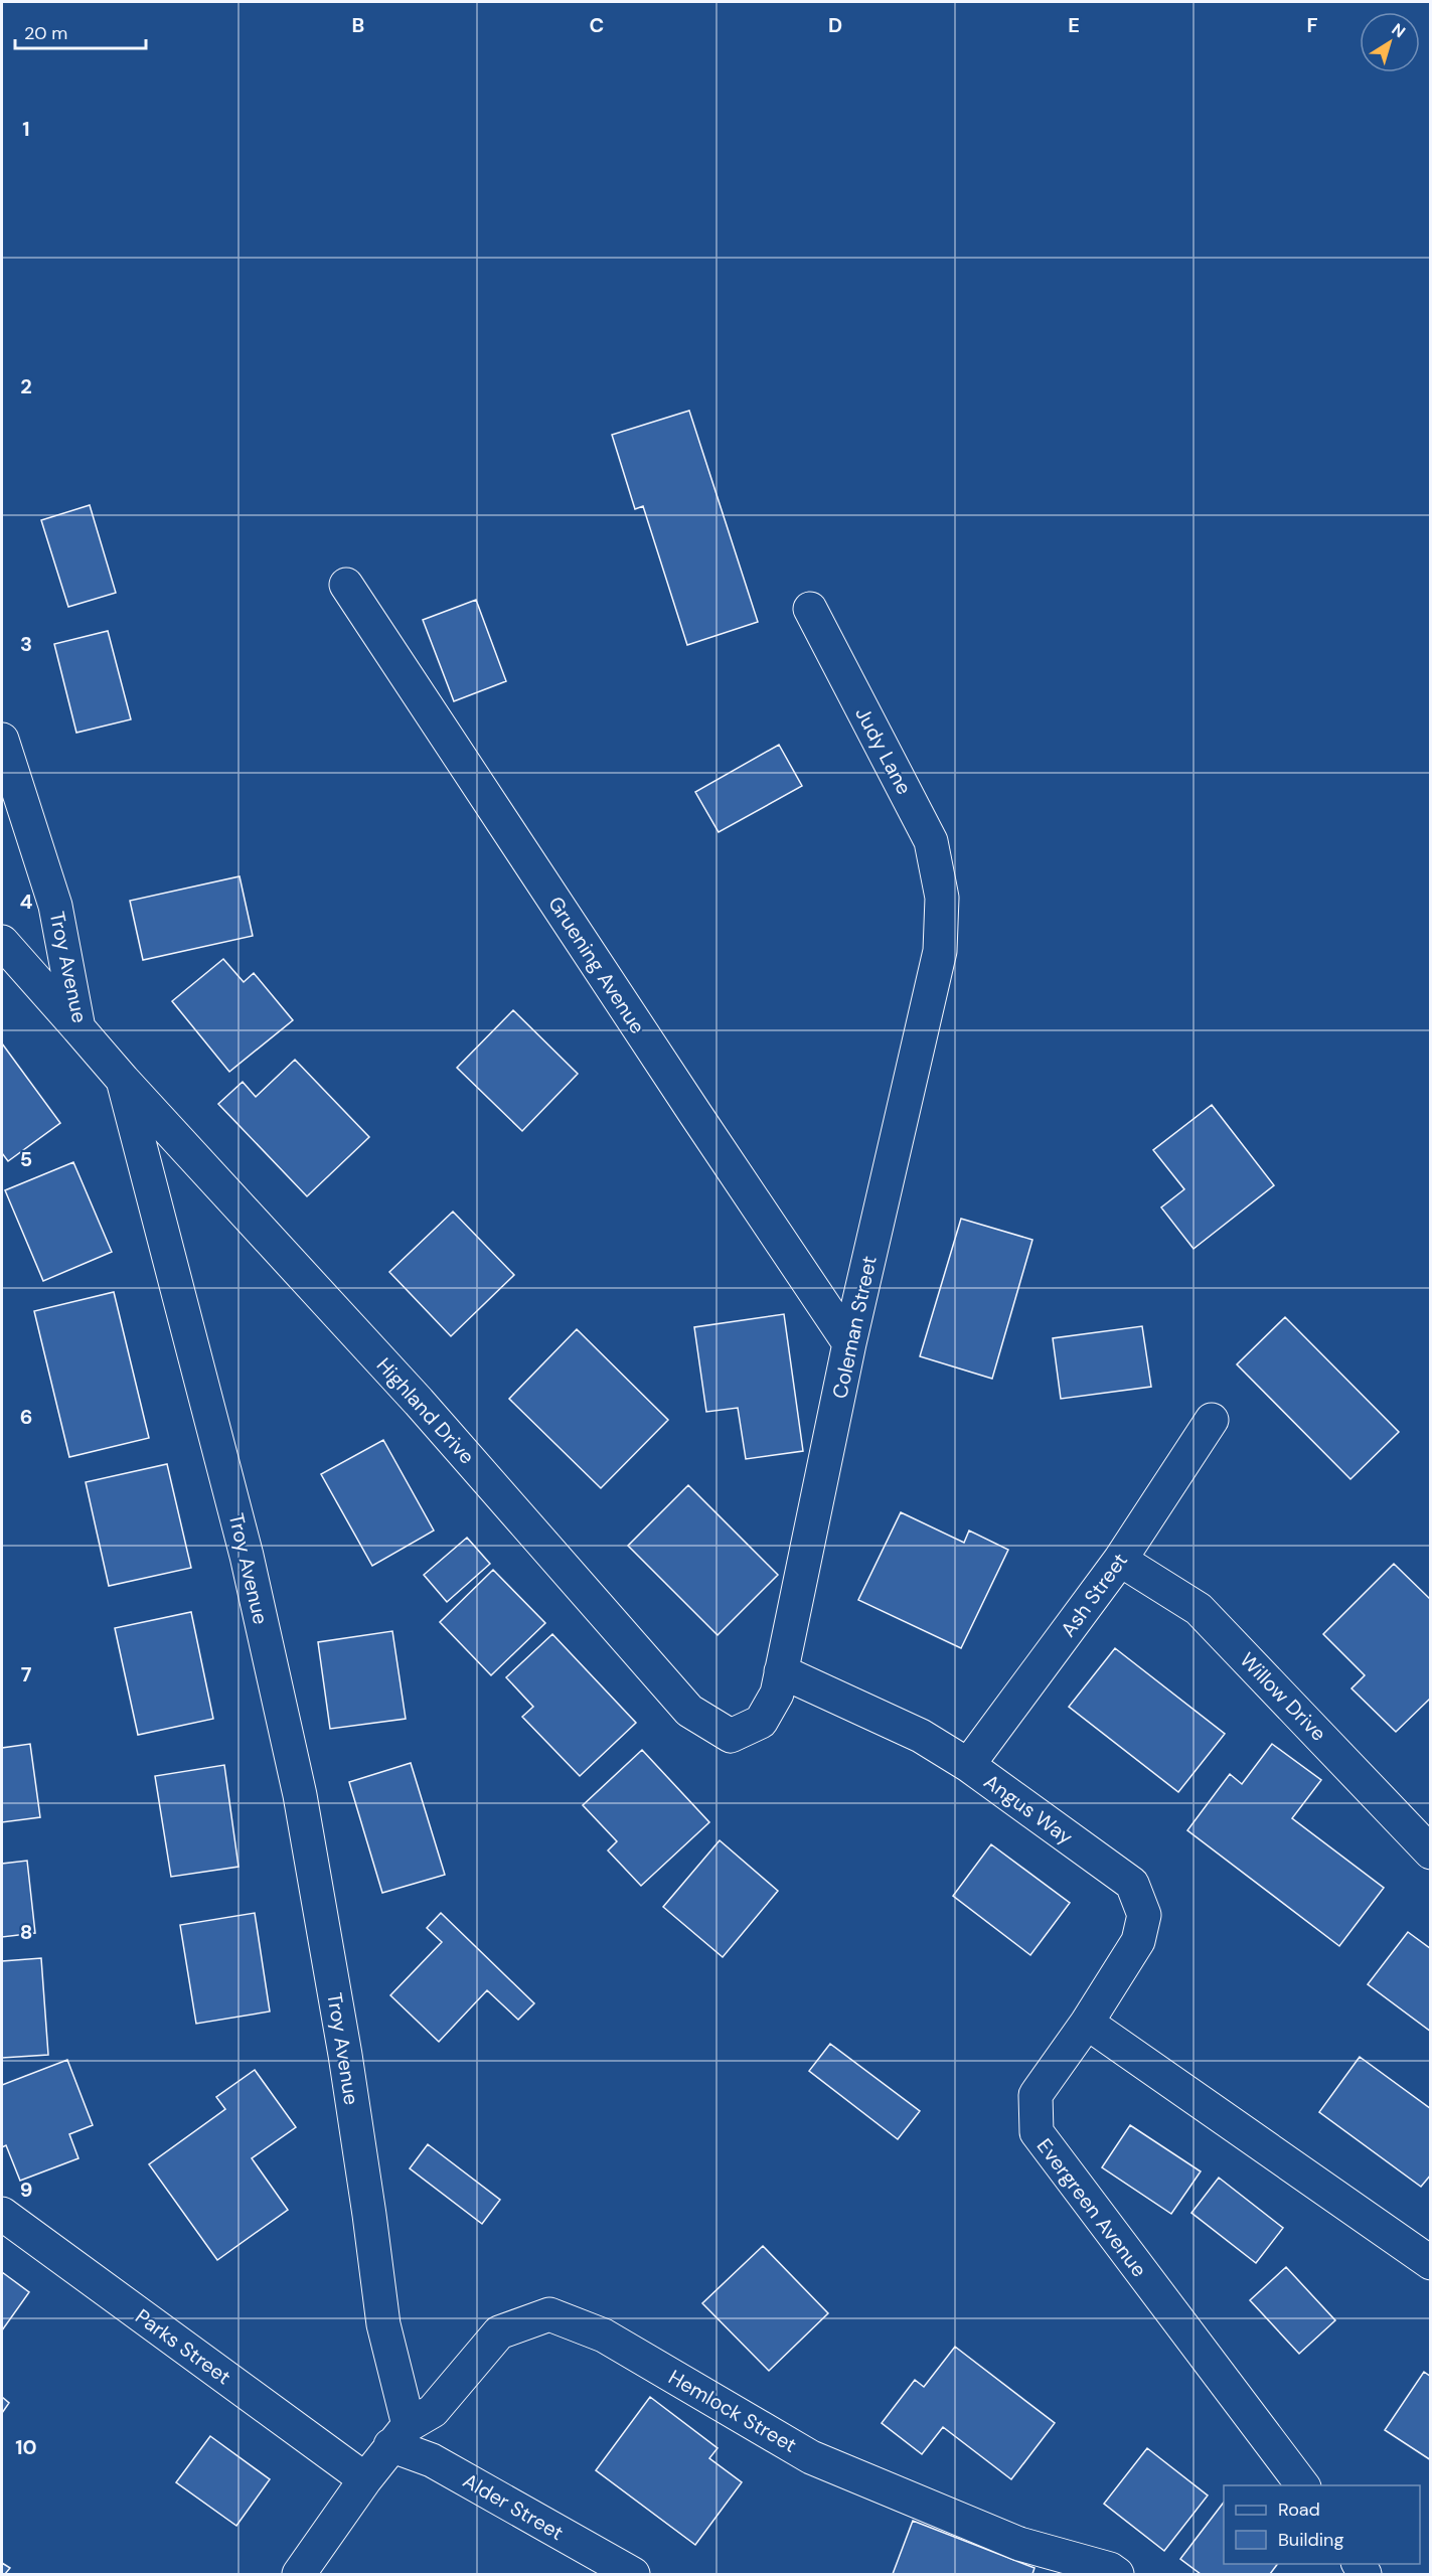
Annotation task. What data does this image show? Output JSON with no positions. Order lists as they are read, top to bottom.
{
  "streets": {
    "street": [
      "Judy Lane",
      "Gruening Avenue",
      "Troy Avenue",
      "Coleman Street",
      "Highland Drive",
      "Ash Street",
      "Willow Drive",
      "Angus Way",
      "Evergreen Avenue",
      "Parks Street",
      "Hemlock Street",
      "Alder Street"
    ]
  },
  "crossings": [
    ["Judy Lane", "Coleman Street"],
    ["Gruening Avenue", "Coleman Street"],
    ["Troy Avenue", "Highland Drive"],
    ["Troy Avenue", "Hemlock Street"],
    ["Troy Avenue", "Alder Street"],
    ["Coleman Street", "Highland Drive"],
    ["Coleman Street", "Angus Way"],
    ["Ash Street", "Willow Drive"],
    ["Ash Street", "Angus Way"],
    ["Angus Way", "Evergreen Avenue"],
    ["Hemlock Street", "Alder Street"]
  ],
  "legend": ["Road", "Building"],
  "scale_bar": "20 m",
  "north": "top right",
  "grid": {
    "columns": [
      "B",
      "C",
      "D",
      "E",
      "F"
    ],
    "rows": [
      "1",
      "2",
      "3",
      "4",
      "5",
      "6",
      "7",
      "8",
      "9",
      "10"
    ]
  }
}
